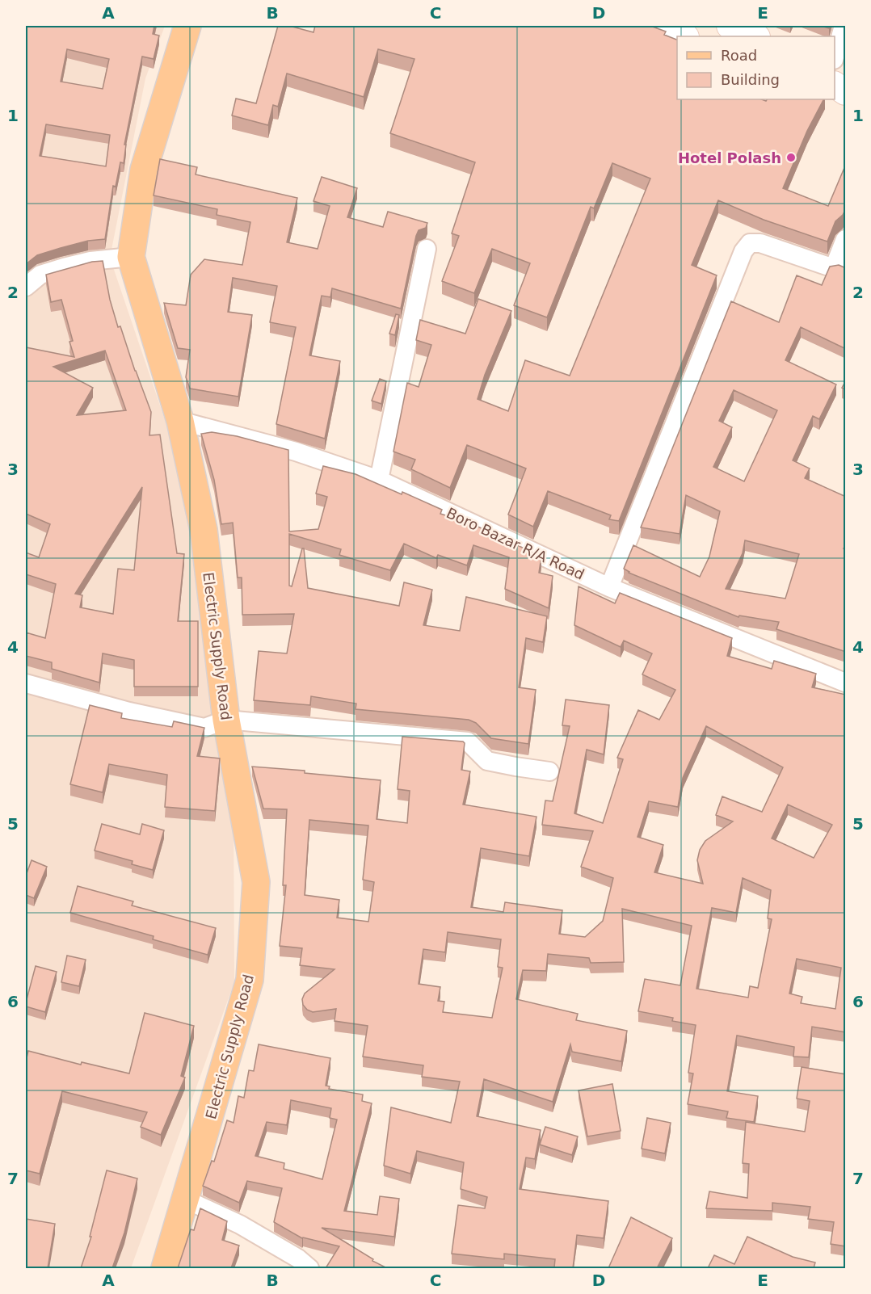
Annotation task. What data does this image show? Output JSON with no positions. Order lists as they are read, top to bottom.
{
  "streets": {
    "main road": ["Electric Supply Road"],
    "street": ["Boro Bazar R/A Road"]
  },
  "crossings": [
    ["Boro Bazar R/A Road", "Electric Supply Road"]
  ],
  "places": ["Hotel Polash"],
  "legend": ["Road", "Building"],
  "grid": {
    "columns": [
      "A",
      "B",
      "C",
      "D",
      "E"
    ],
    "rows": [
      "1",
      "2",
      "3",
      "4",
      "5",
      "6",
      "7"
    ]
  }
}
